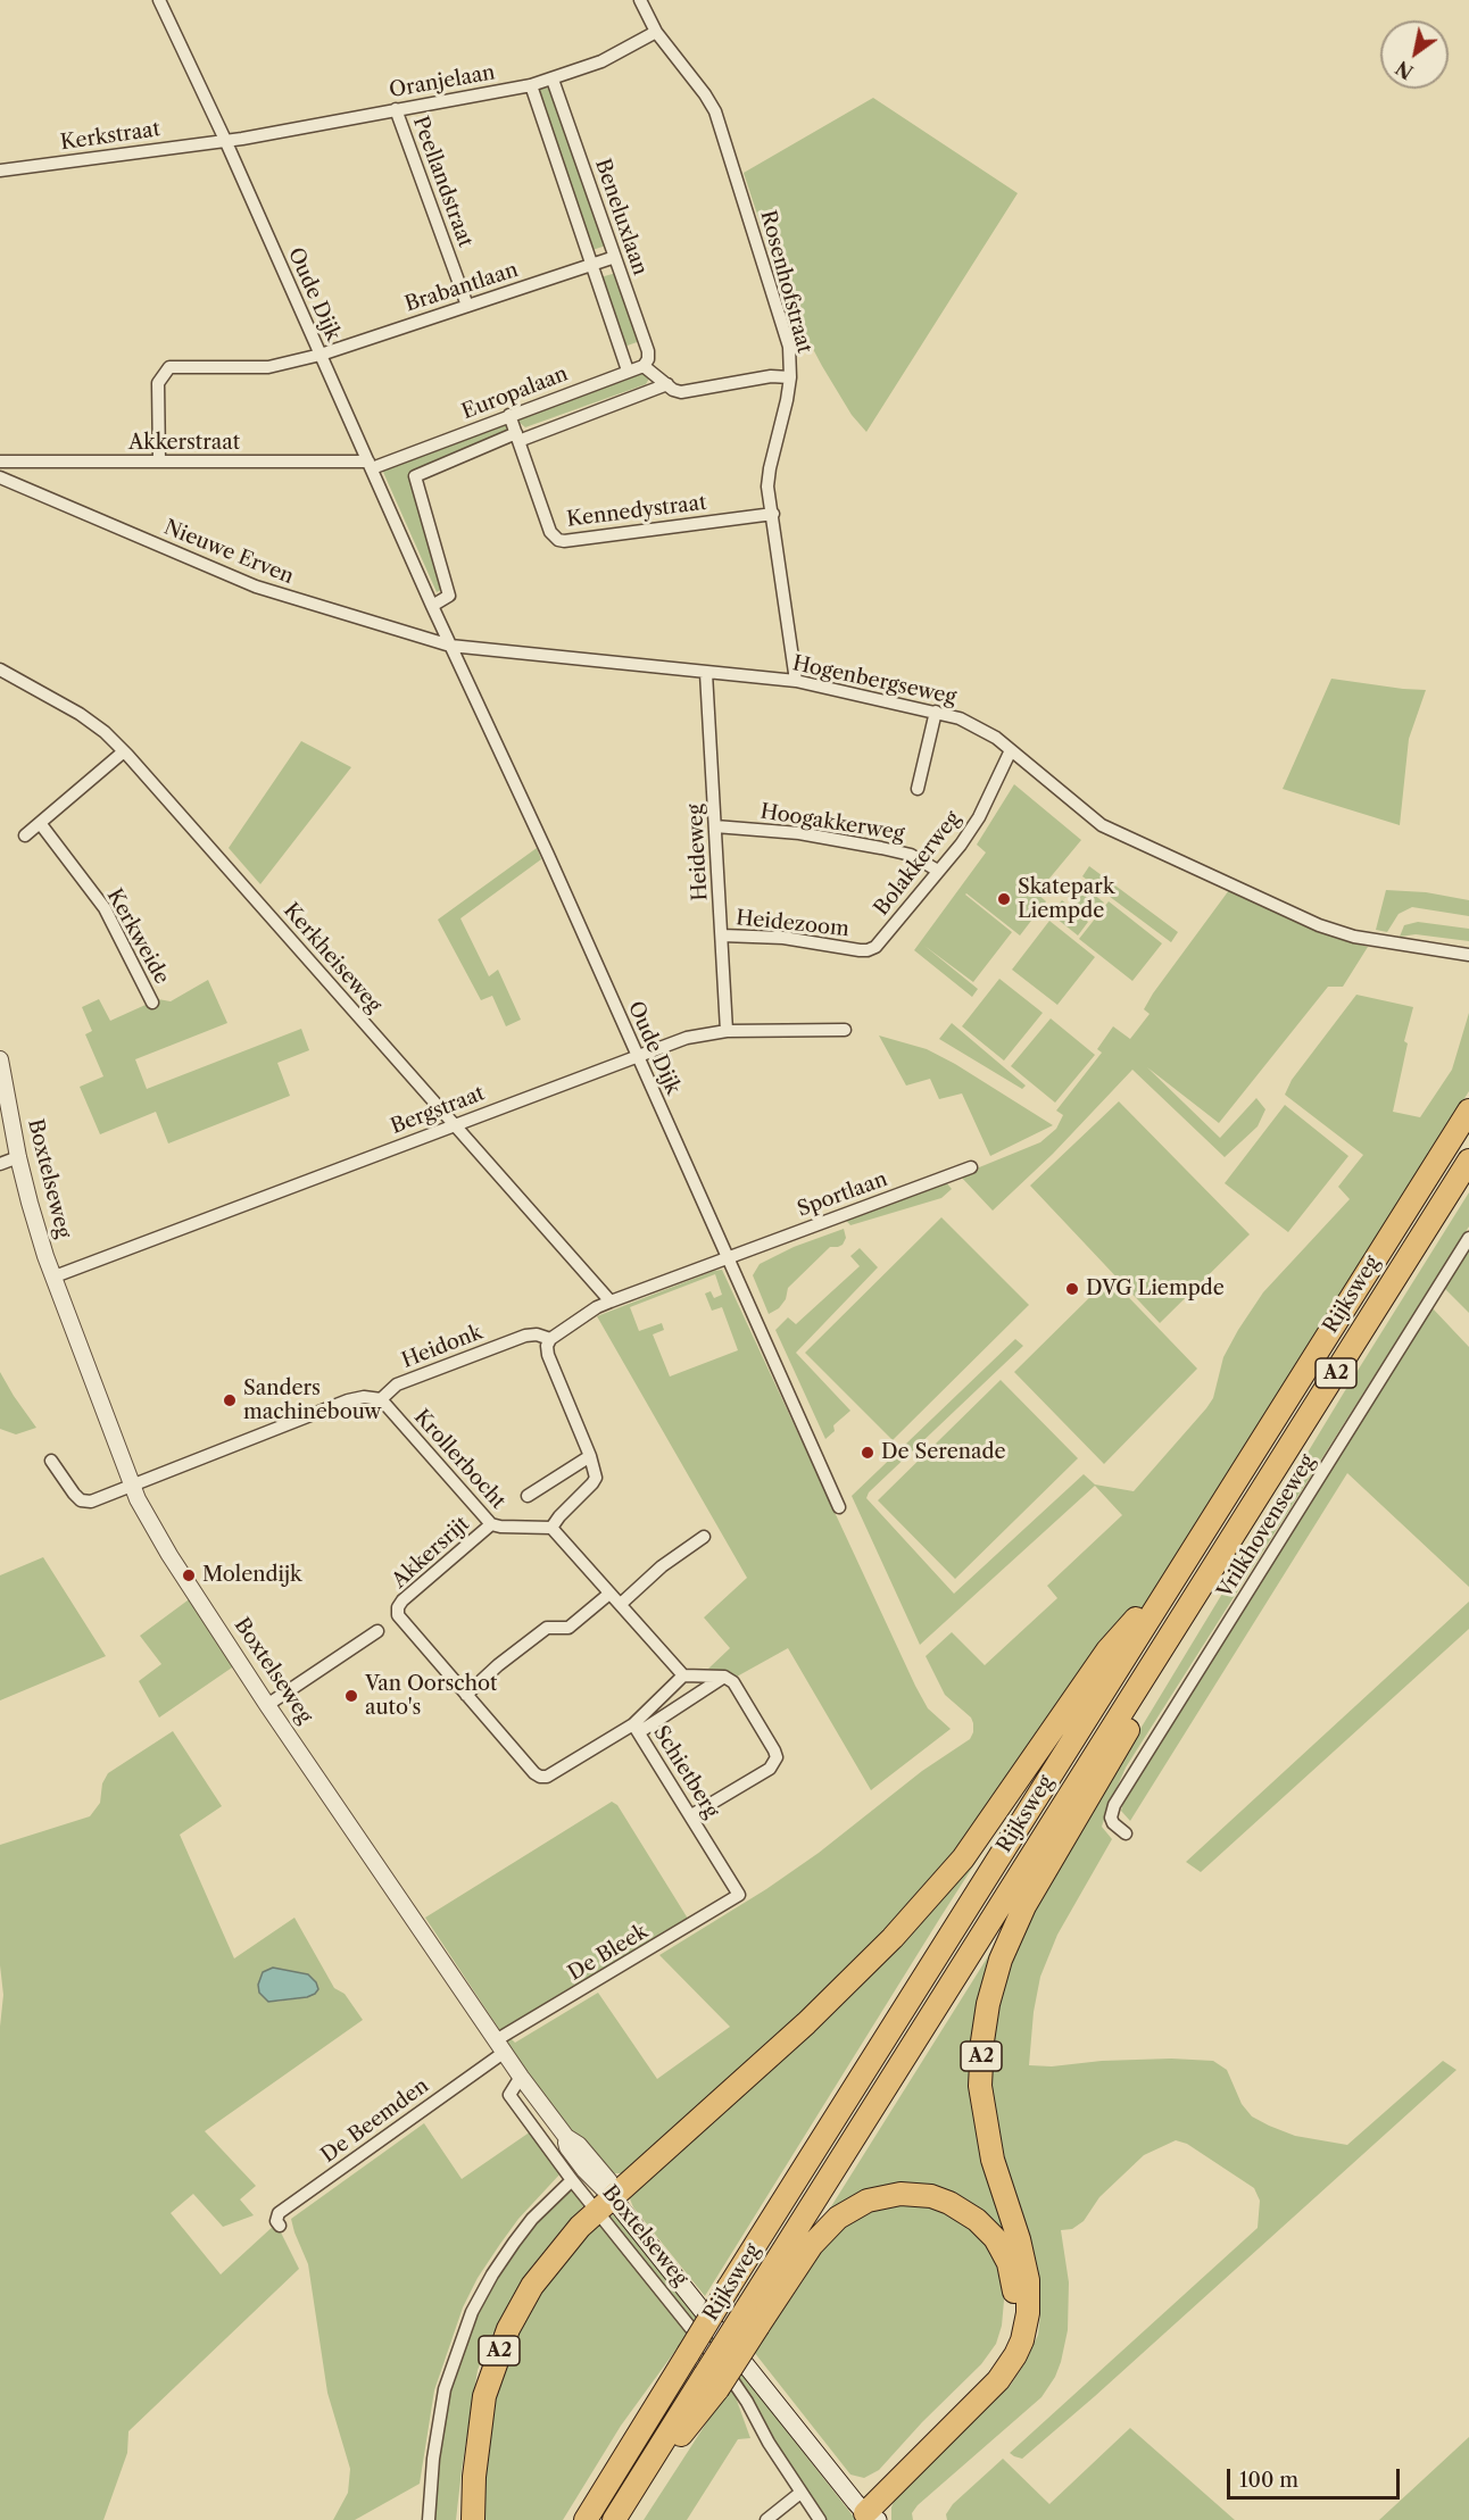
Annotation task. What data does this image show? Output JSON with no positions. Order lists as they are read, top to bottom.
{
  "streets": {
    "highway": ["Rijksweg", "A2"],
    "main road": ["Boxtelseweg"],
    "street": [
      "Oranjelaan",
      "Kerkstraat",
      "Peellandstraat",
      "Beneluxlaan",
      "Rosenhofstraat",
      "Brabantlaan",
      "Oude Dijk",
      "Europalaan",
      "Akkerstraat",
      "Kennedystraat",
      "Nieuwe Erven",
      "Hogenbergseweg",
      "Hoogakkerweg",
      "Heideweg",
      "Bolakkerweg",
      "Heidezoom",
      "Kerkweide",
      "Kerkheiseweg",
      "Bergstraat",
      "Sportlaan",
      "Heidonk",
      "Krollerbocht",
      "Vrilkhovenseweg",
      "Akkersrijt",
      "Schietberg",
      "De Bleek",
      "De Beemden"
    ]
  },
  "crossings": [
    ["Oranjelaan", "Kerkstraat"],
    ["Oranjelaan", "Peellandstraat"],
    ["Oranjelaan", "Beneluxlaan"],
    ["Oranjelaan", "Rosenhofstraat"],
    ["Oranjelaan", "Oude Dijk"],
    ["Kerkstraat", "Oude Dijk"],
    ["Peellandstraat", "Brabantlaan"],
    ["Beneluxlaan", "Brabantlaan"],
    ["Beneluxlaan", "Europalaan"],
    ["Rosenhofstraat", "Europalaan"],
    ["Rosenhofstraat", "Kennedystraat"],
    ["Rosenhofstraat", "Hogenbergseweg"],
    ["Brabantlaan", "Oude Dijk"],
    ["Brabantlaan", "Akkerstraat"],
    ["Oude Dijk", "Europalaan"],
    ["Oude Dijk", "Akkerstraat"],
    ["Oude Dijk", "Nieuwe Erven"],
    ["Oude Dijk", "Hogenbergseweg"],
    ["Oude Dijk", "Bergstraat"],
    ["Oude Dijk", "Sportlaan"],
    ["Europalaan", "Akkerstraat"],
    ["Europalaan", "Kennedystraat"],
    ["Nieuwe Erven", "Hogenbergseweg"],
    ["Hogenbergseweg", "Heideweg"],
    ["Hogenbergseweg", "Bolakkerweg"],
    ["Hoogakkerweg", "Heideweg"],
    ["Hoogakkerweg", "Bolakkerweg"],
    ["Heideweg", "Heidezoom"],
    ["Heideweg", "Bergstraat"],
    ["Bolakkerweg", "Heidezoom"],
    ["Kerkheiseweg", "Bergstraat"],
    ["Bergstraat", "Boxtelseweg"],
    ["Boxtelseweg", "A2"],
    ["Boxtelseweg", "De Bleek"],
    ["Boxtelseweg", "De Beemden"],
    ["Rijksweg", "A2"],
    ["Heidonk", "Krollerbocht"],
    ["Krollerbocht", "Akkersrijt"],
    ["Akkersrijt", "Schietberg"],
    ["Schietberg", "De Bleek"],
    ["De Bleek", "De Beemden"]
  ],
  "places": [
    "Skatepark Liempde",
    "DVG Liempde",
    "Sanders machinebouw",
    "De Serenade",
    "Molendijk",
    "Van Oorschot auto's"
  ],
  "scale_bar": "100 m",
  "north": "bottom left"
}
